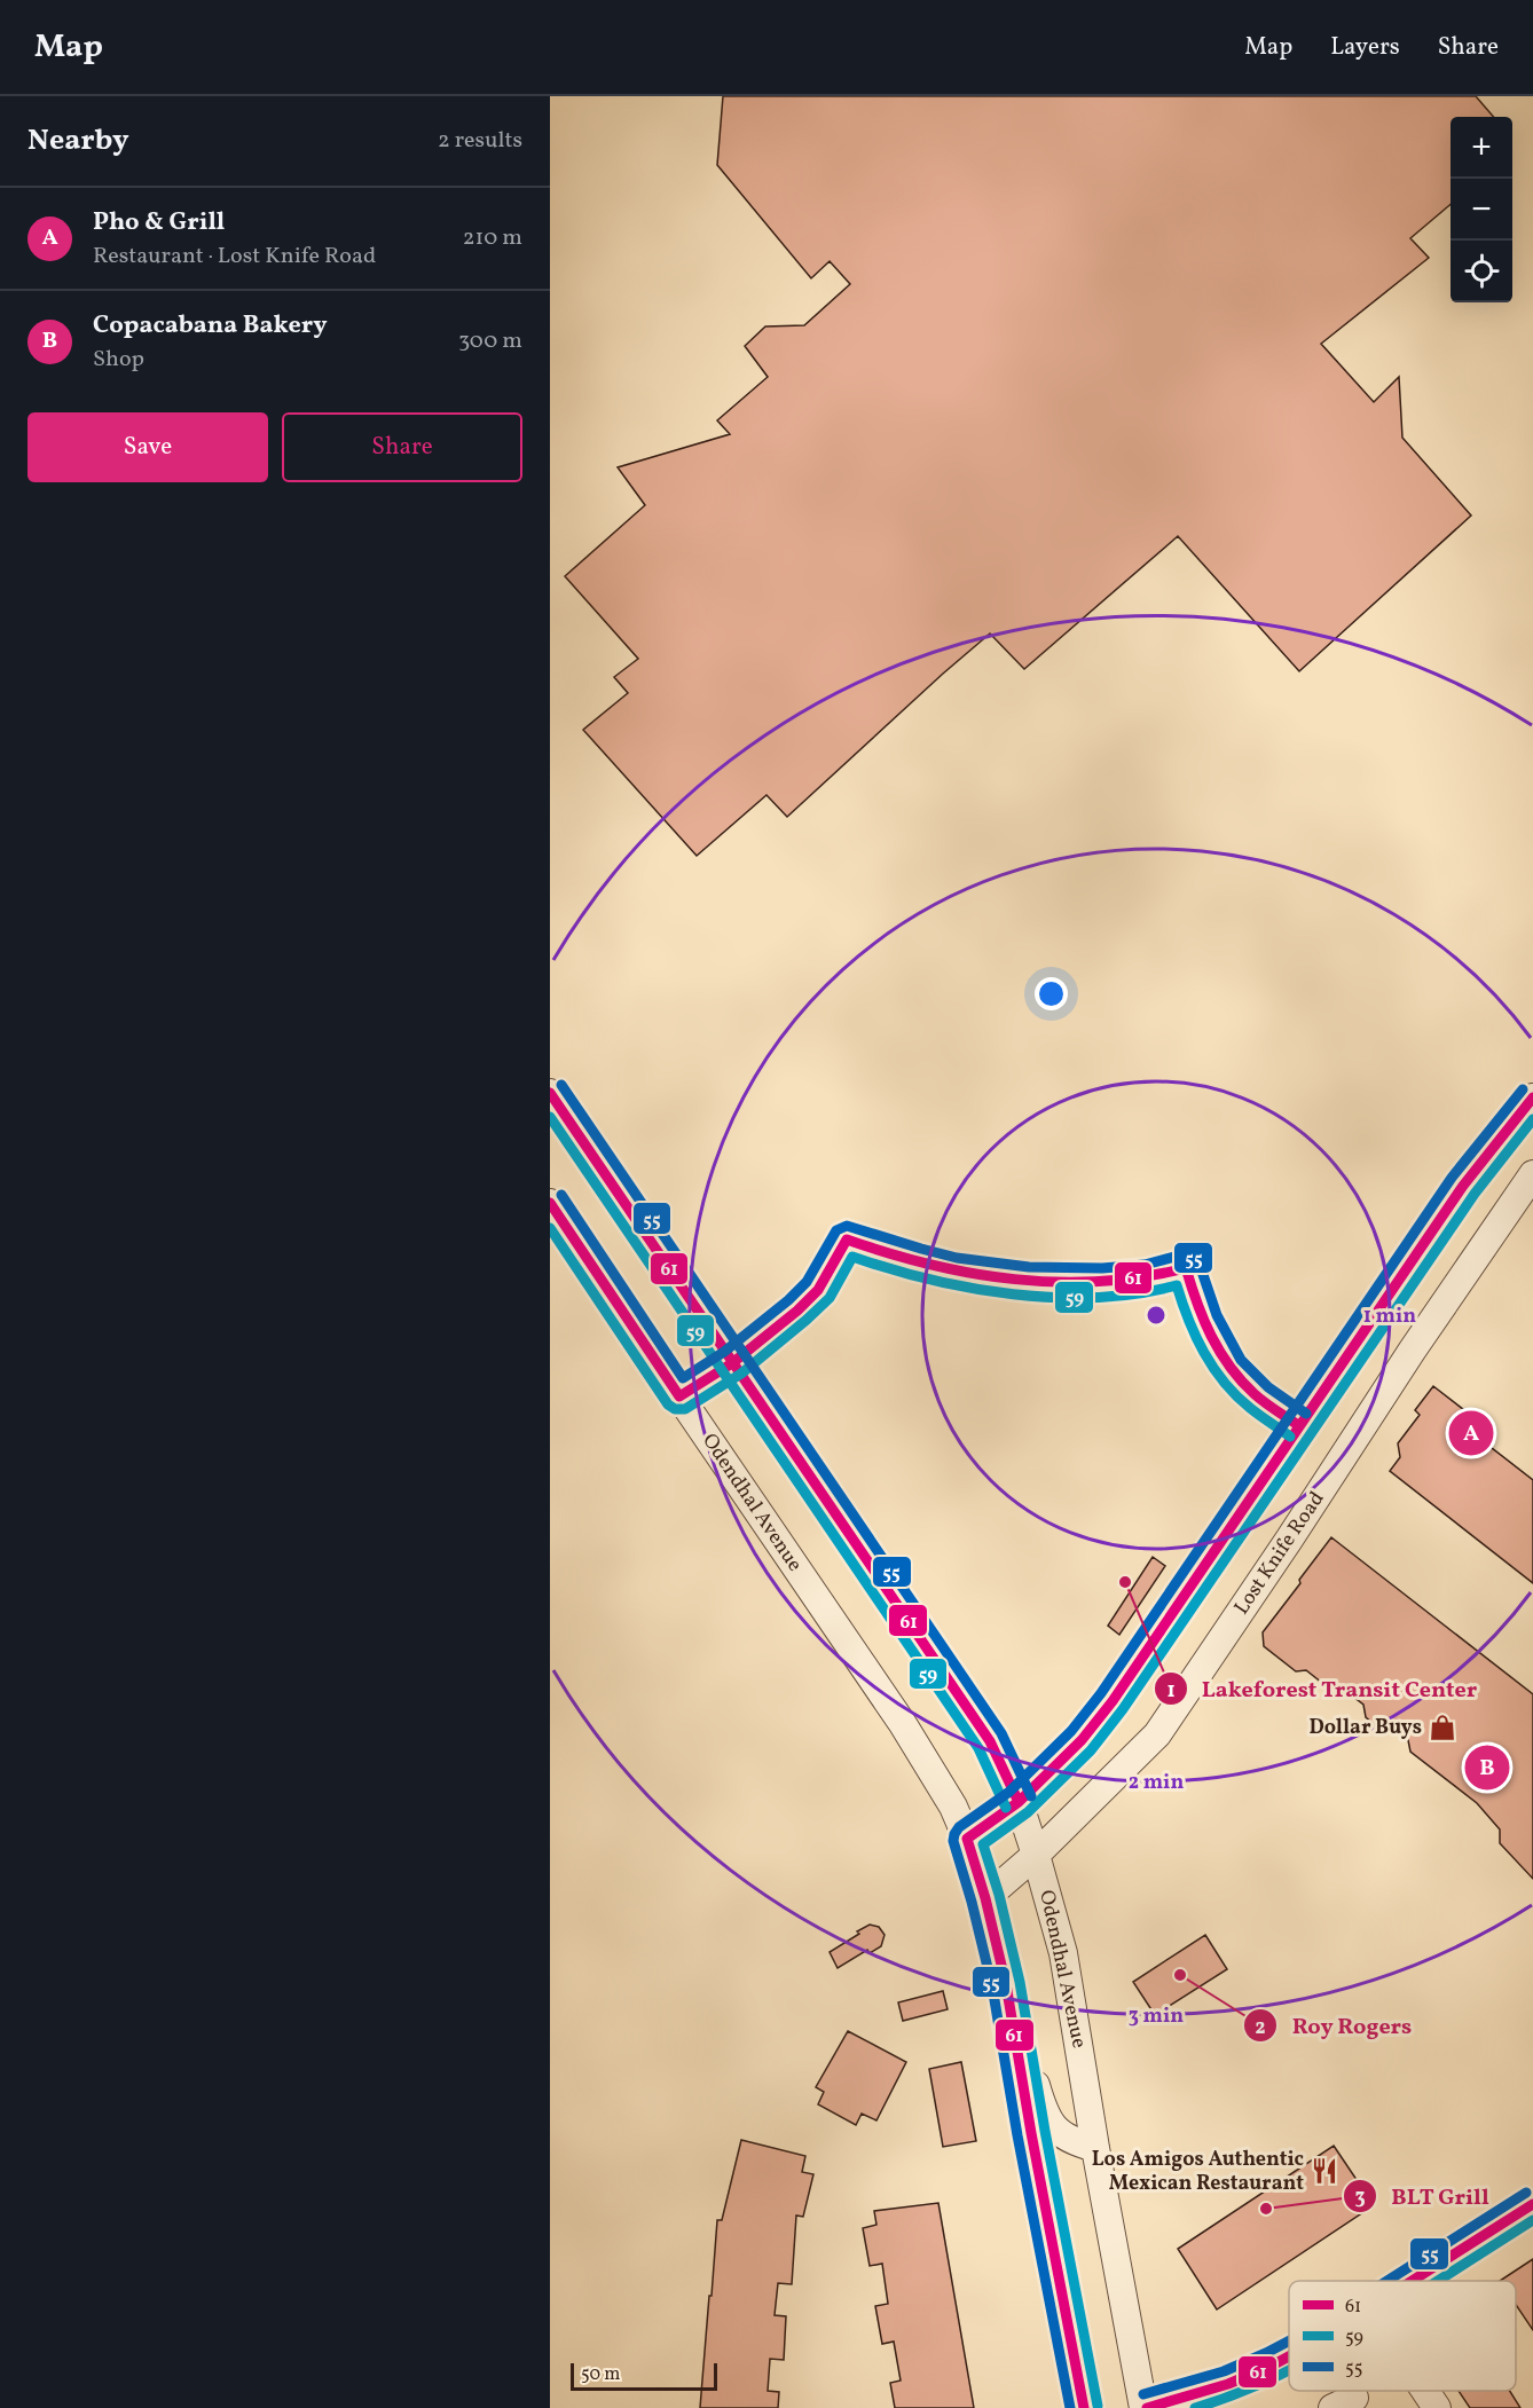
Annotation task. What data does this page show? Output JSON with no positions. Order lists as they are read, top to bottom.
{
  "streets": {
    "street": ["Odendhal Avenue", "Lost Knife Road"]
  },
  "crossings": [
    ["Odendhal Avenue", "Lost Knife Road"]
  ],
  "places": {
    "other": ["Lakeforest Transit Center", "Roy Rogers", "BLT Grill"],
    "shop": ["Dollar Buys"],
    "restaurant": ["Los Amigos Authentic Mexican Restaurant"]
  },
  "lines": ["transit line 55", "transit line 61", "transit line 59"],
  "legend": ["61", "59", "55"],
  "scale_bar": "50 m",
  "page": {
    "header": "Map",
    "nav": ["Map", "Layers", "Share"],
    "heading": ["Nearby", "2 results"],
    "map_buttons": ["+", "−"],
    "list": [
      {
        "mark": "A",
        "name": "Pho & Grill",
        "note": "Restaurant · Lost Knife Road",
        "value": "210 m"
      },
      {
        "mark": "B",
        "name": "Copacabana Bakery",
        "note": "Shop",
        "value": "300 m"
      }
    ],
    "buttons": ["Save", "Share"],
    "pins": ["A", "B"],
    "scale": "50 m"
  },
  "rings": ["1 min", "2 min", "3 min"]
}
